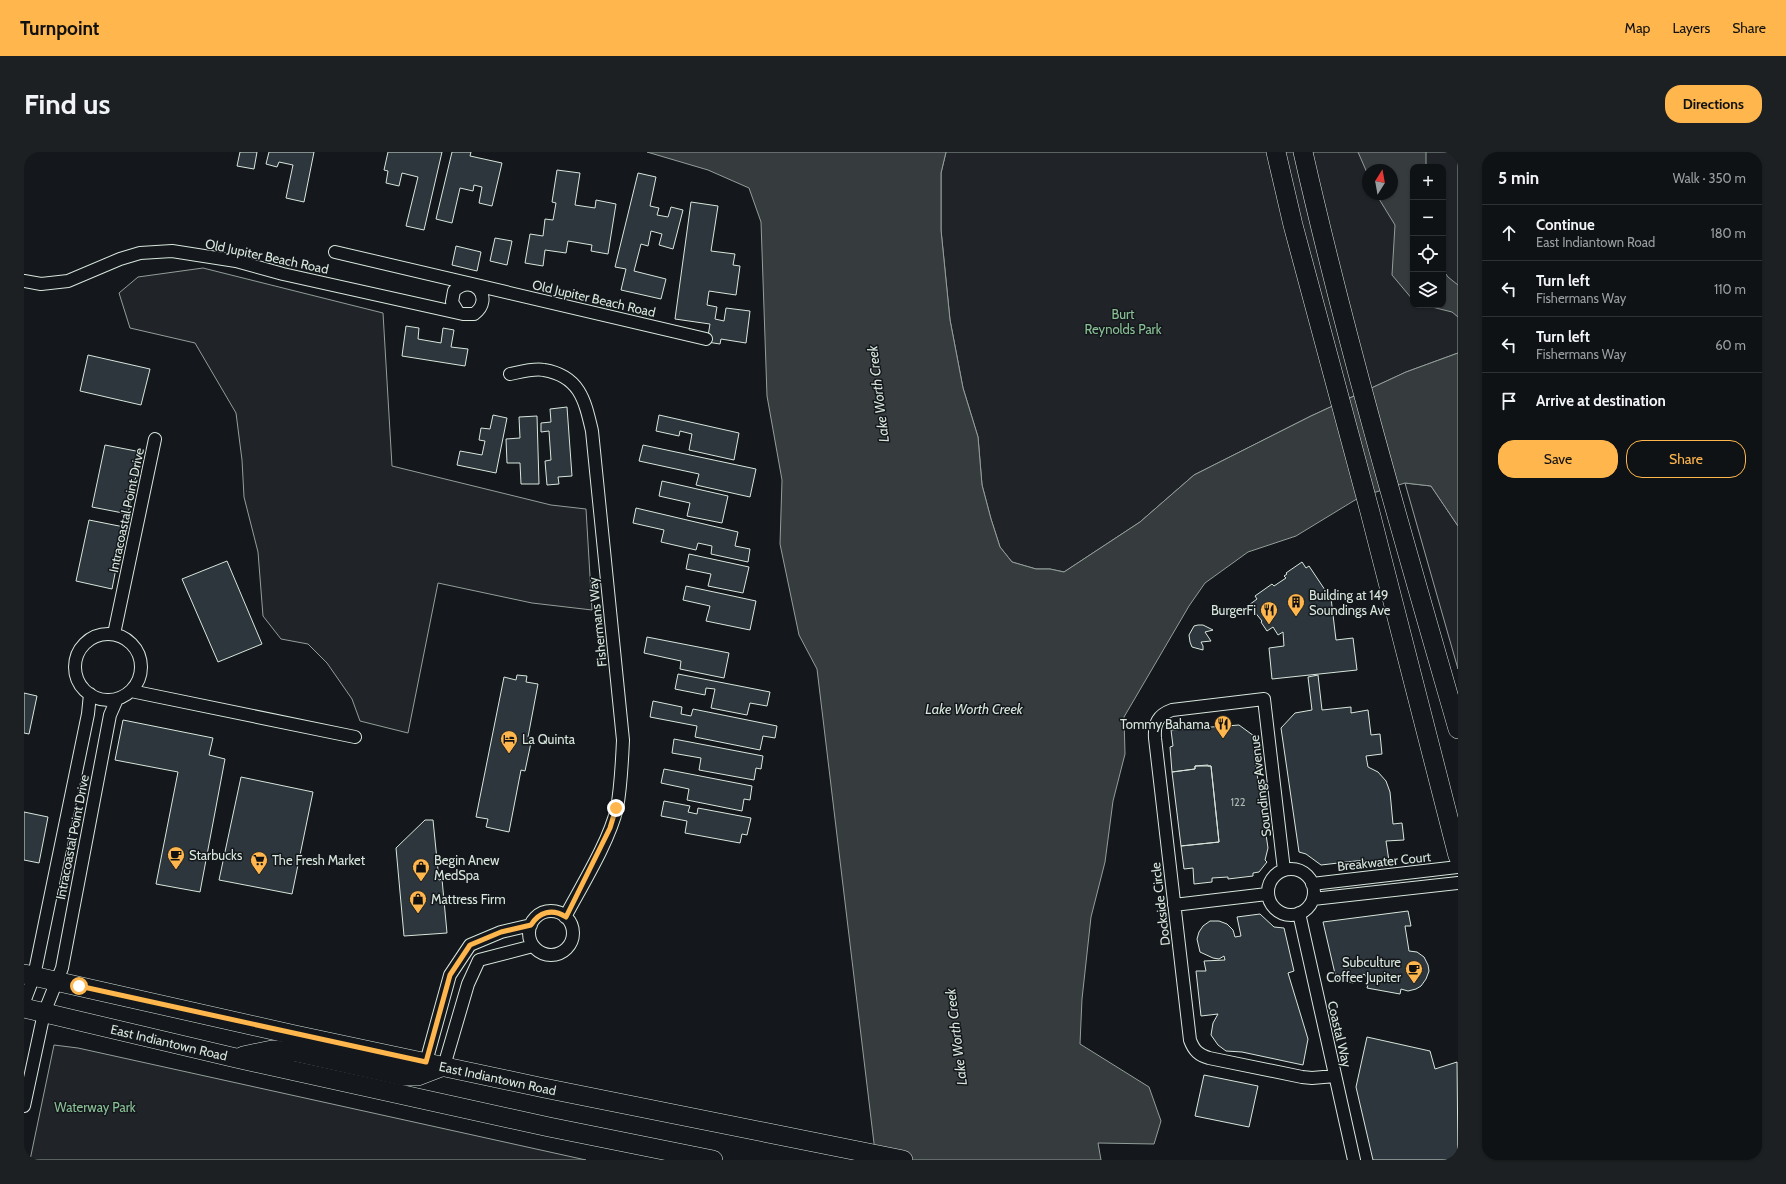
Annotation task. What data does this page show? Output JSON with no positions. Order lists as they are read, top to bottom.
{
  "streets": {
    "main road": ["East Indiantown Road"],
    "street": [
      "Old Jupiter Beach Road",
      "Intracoastal Point Drive",
      "Fishermans Way",
      "Soundings Avenue",
      "Breakwater Court",
      "Dockside Circle",
      "Coastal Way"
    ]
  },
  "crossings": [
    ["Intracoastal Point Drive", "East Indiantown Road"],
    ["Soundings Avenue", "Breakwater Court"],
    ["Soundings Avenue", "Dockside Circle"],
    ["Soundings Avenue", "Coastal Way"],
    ["Breakwater Court", "Coastal Way"],
    ["Dockside Circle", "Coastal Way"]
  ],
  "water": ["Lake Worth Creek"],
  "parks": ["Burt Reynolds Park", "Waterway Park"],
  "places": {
    "building": ["Building at 149 Soundings Ave"],
    "restaurant": ["BurgerFi", "Tommy Bahama"],
    "hotel": ["La Quinta"],
    "cafe": ["Starbucks", "Subculture Coffee Jupiter"],
    "supermarket": ["The Fresh Market"],
    "shop": ["Begin Anew MedSpa", "Mattress Firm"]
  },
  "house_numbers": ["122"],
  "north": "top",
  "page": {
    "header": "Turnpoint",
    "nav": ["Map", "Layers", "Share"],
    "buttons": [
      "Directions",
      ["Save", "Share"]
    ],
    "title": "Find us",
    "heading": ["5 min", "Walk · 350 m"],
    "map_buttons": ["+", "−"],
    "list": [
      ["Continue", "East Indiantown Road", "180 m"],
      ["Turn left", "Fishermans Way", "110 m"],
      ["Turn left", "Fishermans Way", "60 m"],
      "Arrive at destination"
    ]
  }
}
